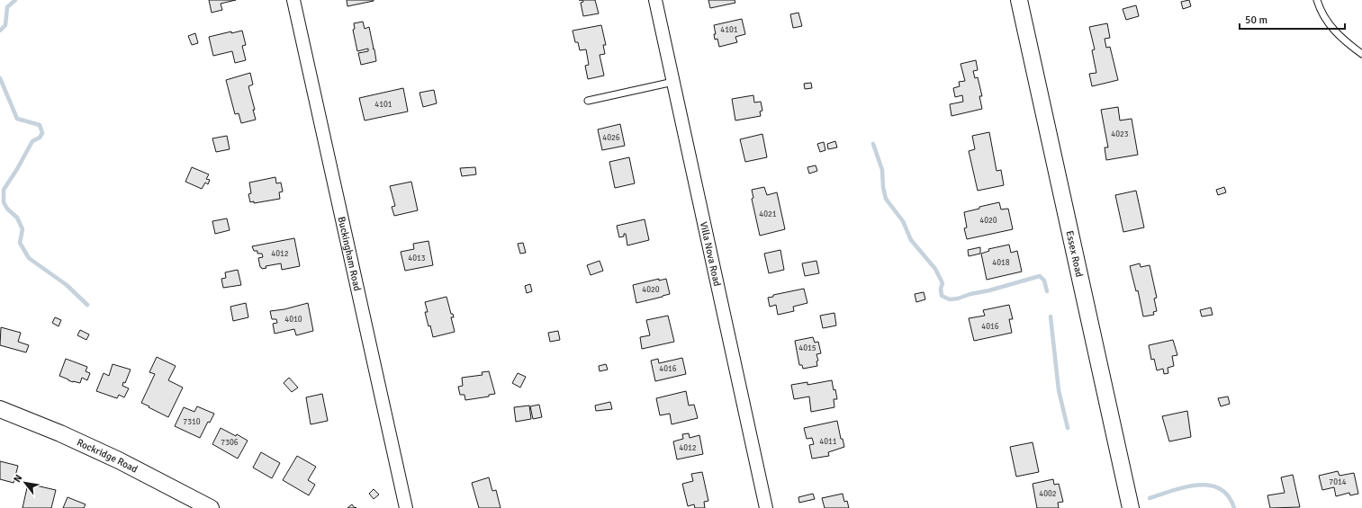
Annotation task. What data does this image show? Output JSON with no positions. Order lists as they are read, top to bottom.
{
  "streets": {
    "street": [
      "Buckingham Road",
      "Essex Road",
      "Villa Nova Road",
      "Rockridge Road"
    ]
  },
  "house_numbers": [
    "4101",
    "4101",
    "4023",
    "4026",
    "4021",
    "4020",
    "4012",
    "4013",
    "4018",
    "4020",
    "4010",
    "4016",
    "4015",
    "4016",
    "7310",
    "4011",
    "7306",
    "4012",
    "7014",
    "4002"
  ],
  "scale_bar": "50 m",
  "north": "top left"
}
